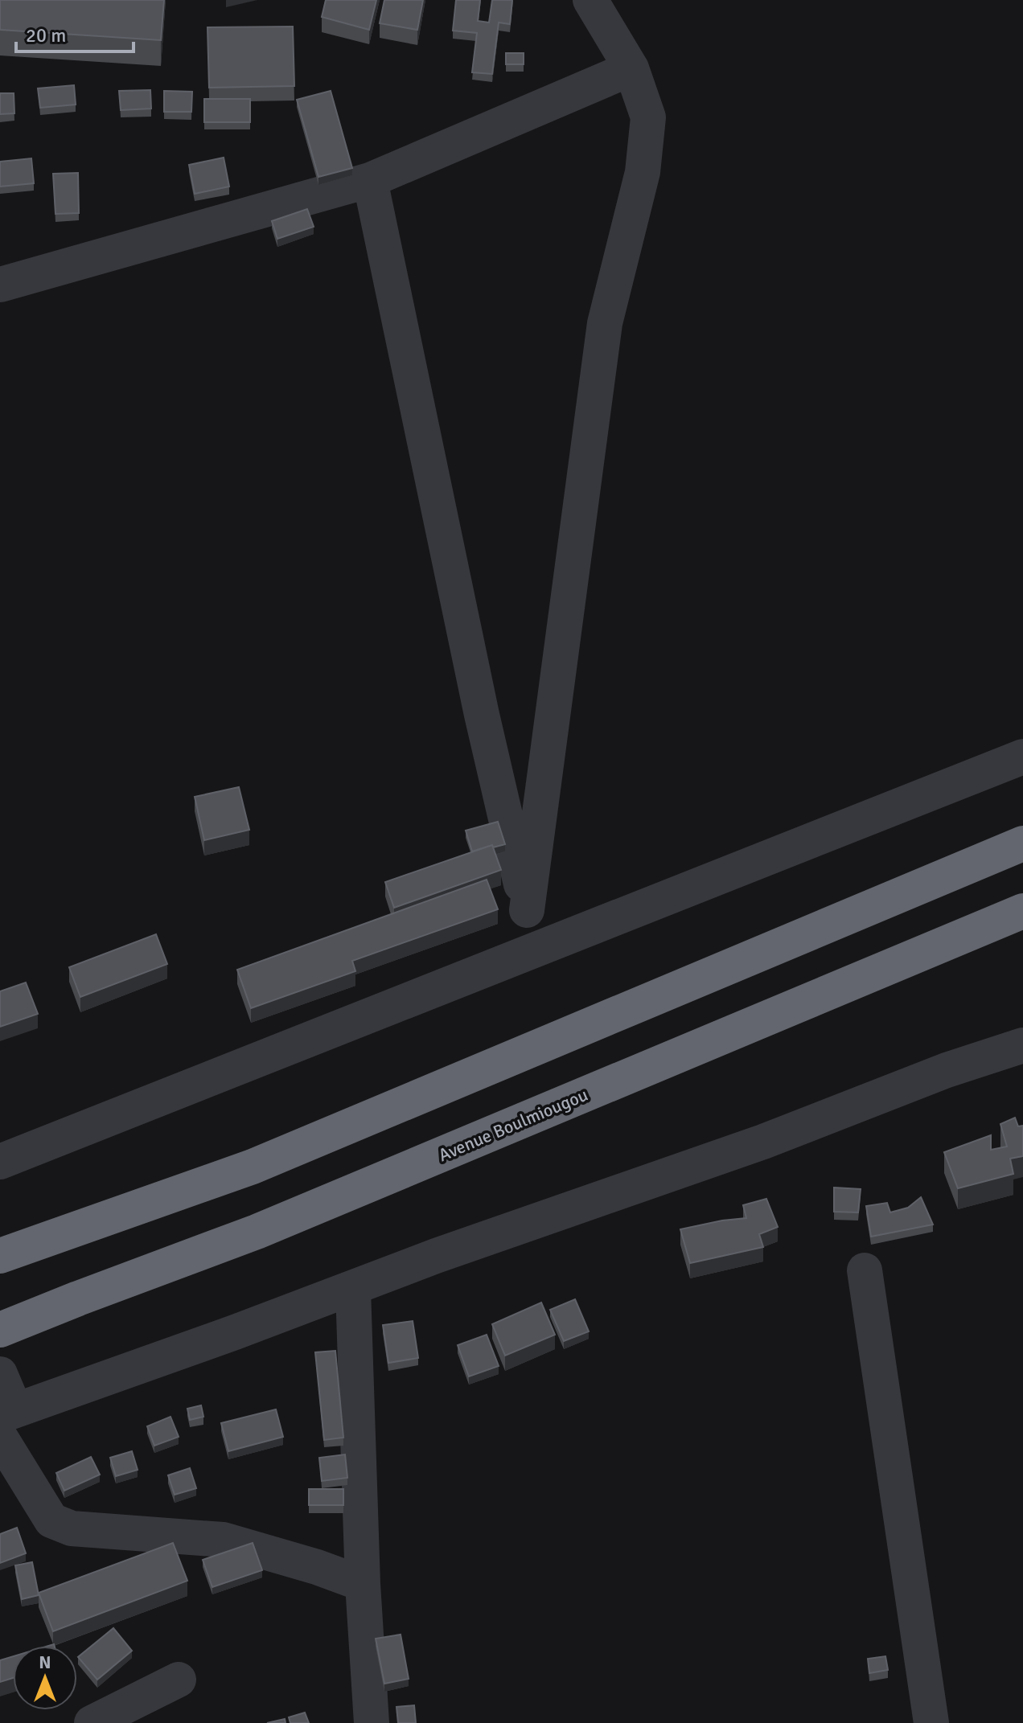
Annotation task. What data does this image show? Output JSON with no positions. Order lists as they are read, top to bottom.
{
  "streets": {
    "highway": ["Avenue Boulmiougou"]
  },
  "scale_bar": "20 m",
  "north": "top"
}
